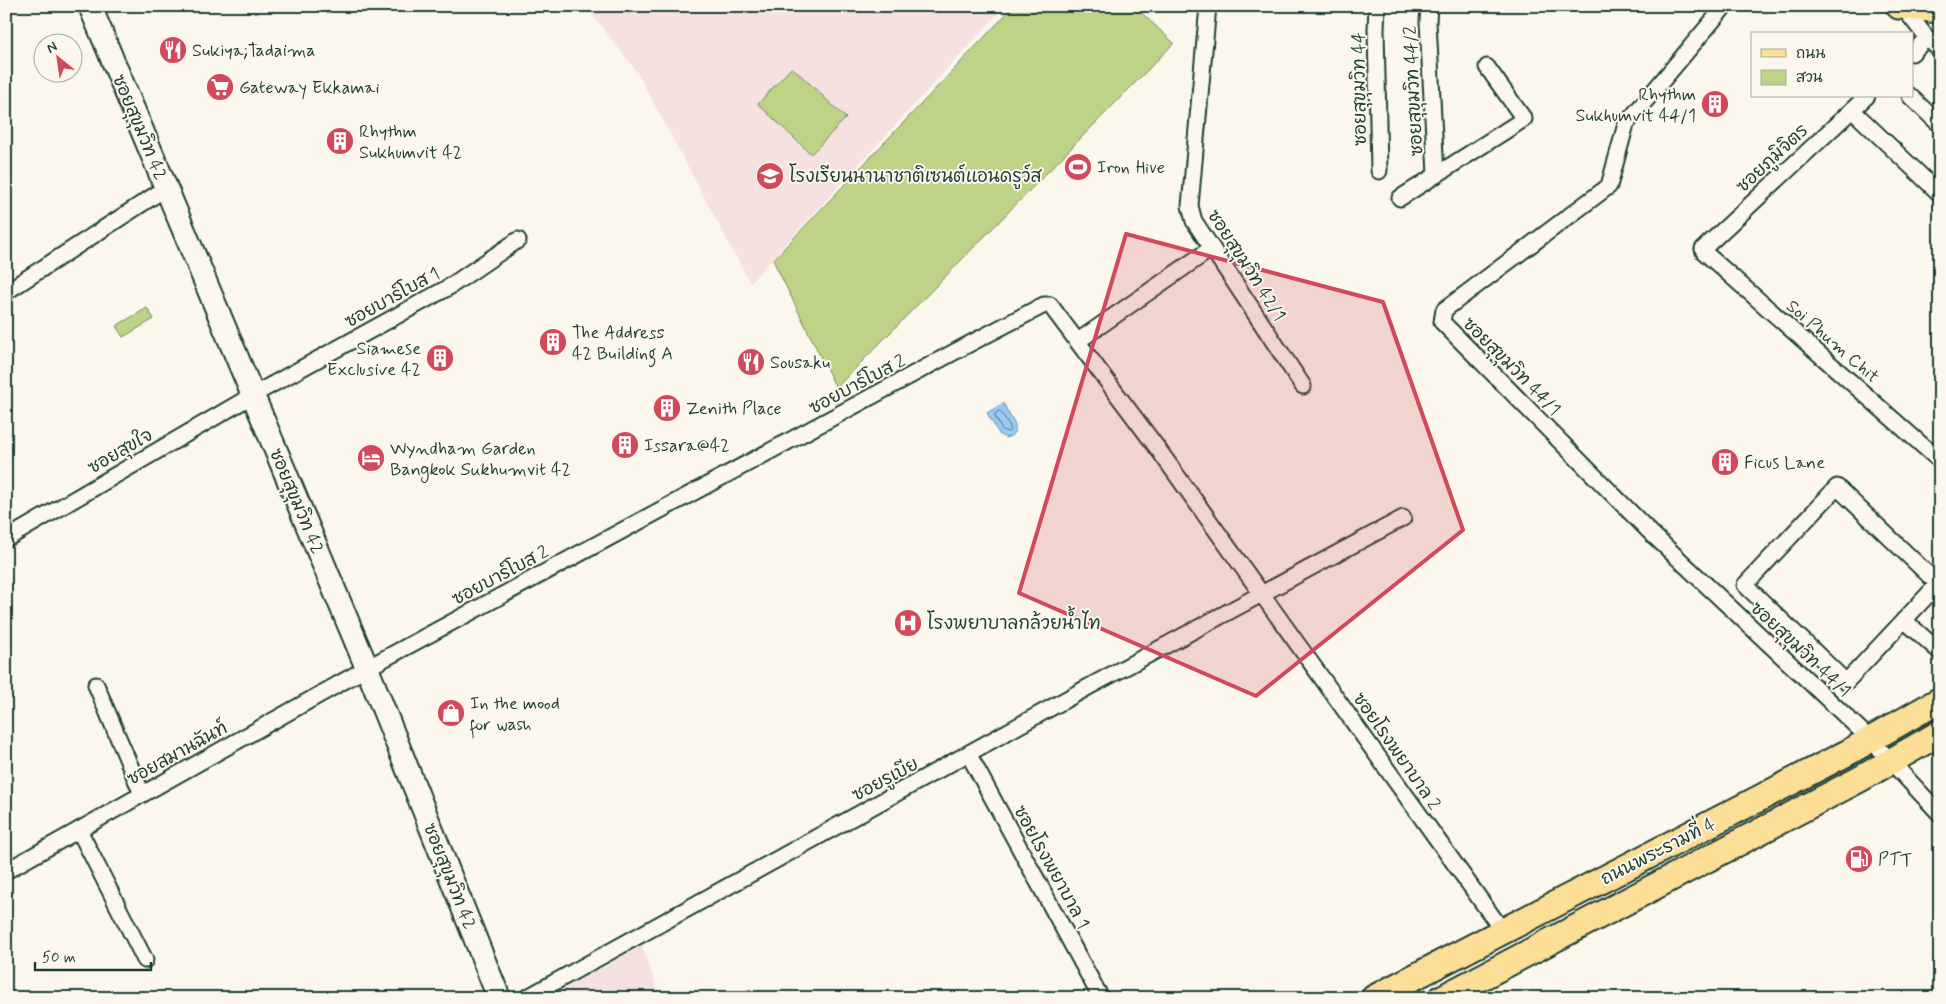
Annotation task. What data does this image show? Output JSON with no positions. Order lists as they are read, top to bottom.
{
  "streets": {
    "main road": ["ถนนพระรามที่ 4"],
    "street": [
      "ซอยสุขุมวิท 44",
      "ซอยสุขุมวิท 44/2",
      "ซอยสุขุมวิท 42",
      "ซอยภูมิจิตร",
      "ซอยสุขุมวิท 42/1",
      "ซอยบาร์โบส 1",
      "Soi Phum Chit",
      "ซอยสุขุมวิท 44/1",
      "ซอยบาร์โบส 2",
      "ซอยสุขใจ",
      "ซอยโรงพยาบาล 2",
      "ซอยสมานฉันท์",
      "ซอยรูเบีย",
      "ซอยโรงพยาบาล 1"
    ]
  },
  "crossings": [
    ["ซอยสุขุมวิท 42", "ซอยบาร์โบส 1"],
    ["ซอยสุขุมวิท 42", "ซอยบาร์โบส 2"],
    ["ซอยสุขุมวิท 42", "ซอยสุขใจ"],
    ["ซอยสุขุมวิท 42", "ซอยสมานฉันท์"],
    ["ซอยภูมิจิตร", "Soi Phum Chit"],
    ["ซอยบาร์โบส 1", "ซอยสุขใจ"],
    ["ซอยสุขุมวิท 44/1", "ถนนพระรามที่ 4"],
    ["ซอยบาร์โบส 2", "ซอยโรงพยาบาล 2"],
    ["ซอยบาร์โบส 2", "ซอยสมานฉันท์"],
    ["ซอยบาร์โบส 2", "ซอยรูเบีย"],
    ["ซอยโรงพยาบาล 2", "ซอยรูเบีย"],
    ["ซอยโรงพยาบาล 2", "ถนนพระรามที่ 4"],
    ["ซอยรูเบีย", "ซอยโรงพยาบาล 1"]
  ],
  "places": {
    "restaurant": ["Sukiya;Tadaima", "Sousaku"],
    "supermarket": ["Gateway Ekkamai"],
    "building": [
      "Rhythm Sukhumvit 44/1",
      "Rhythm Sukhumvit 42",
      "The Address 42 Building A",
      "Siamese Exclusive 42",
      "Zenith Place",
      "Issara@42",
      "Ficus Lane"
    ],
    "sports": ["Iron Hive"],
    "school or university": ["โรงเรียนนานาชาติเซนต์แอนดรูว์ส"],
    "hotel": ["Wyndham Garden Bangkok Sukhumvit 42"],
    "hospital": ["โรงพยาบาลกล้วยน้ำไท"],
    "shop": ["In the mood for wash"],
    "fuel station": ["PTT"]
  },
  "legend": ["ถนน", "สวน"],
  "scale_bar": "50 m",
  "north": "top left"
}
